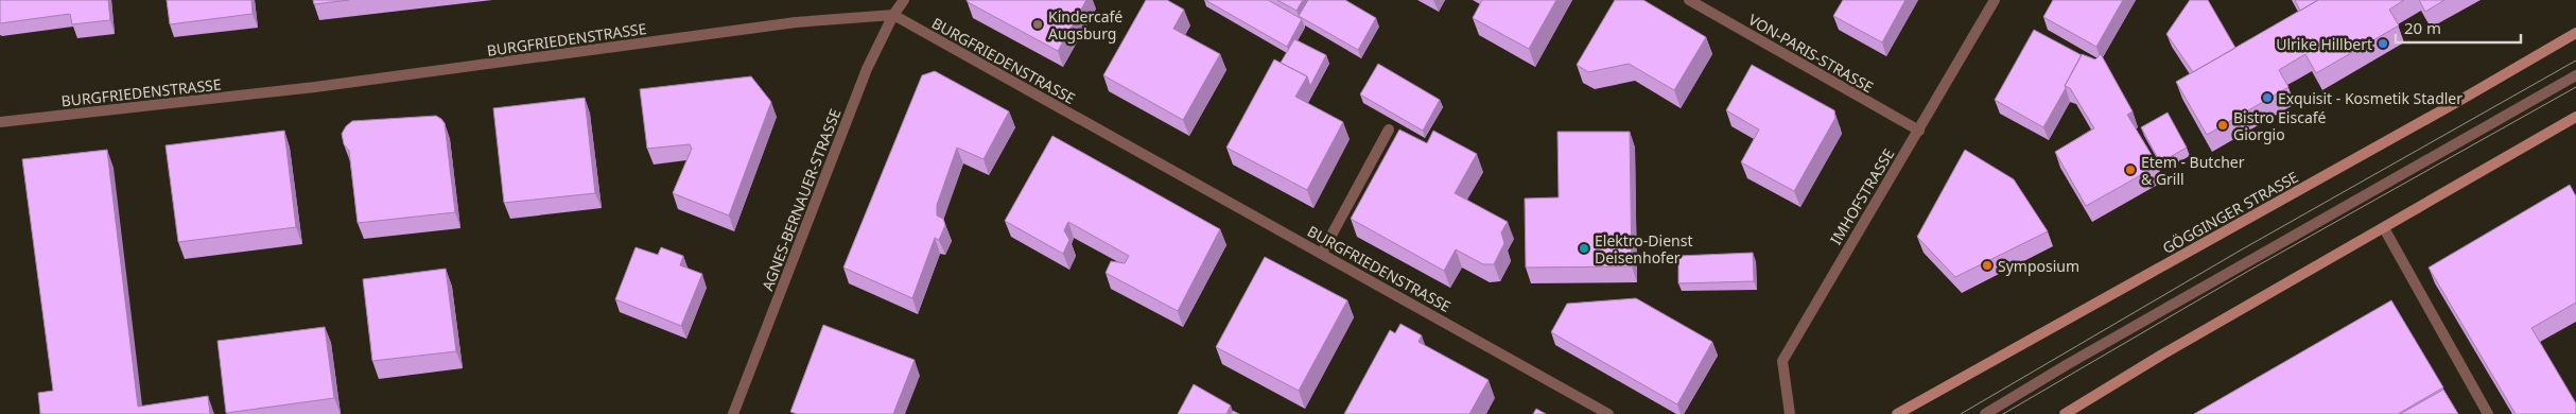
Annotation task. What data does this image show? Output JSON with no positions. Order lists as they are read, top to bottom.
{
  "streets": {
    "main road": ["GÖGGINGER STRASSE"],
    "street": [
      "BURGFRIEDENSTRASSE",
      "VON-PARIS-STRASSE",
      "IMHOFSTRASSE",
      "AGNES-BERNAUER-STRASSE"
    ]
  },
  "crossings": [
    ["BURGFRIEDENSTRASSE", "AGNES-BERNAUER-STRASSE"],
    ["VON-PARIS-STRASSE", "IMHOFSTRASSE"]
  ],
  "places": [
    "Kindercafé Augsburg",
    "Ulrike Hillbert",
    "Exquisit - Kosmetik Stadler",
    "Bistro Eiscafé Giorgio",
    "Etem - Butcher & Grill",
    "Elektro-Dienst Deisenhofer",
    "Symposium"
  ],
  "scale_bar": "20 m"
}
